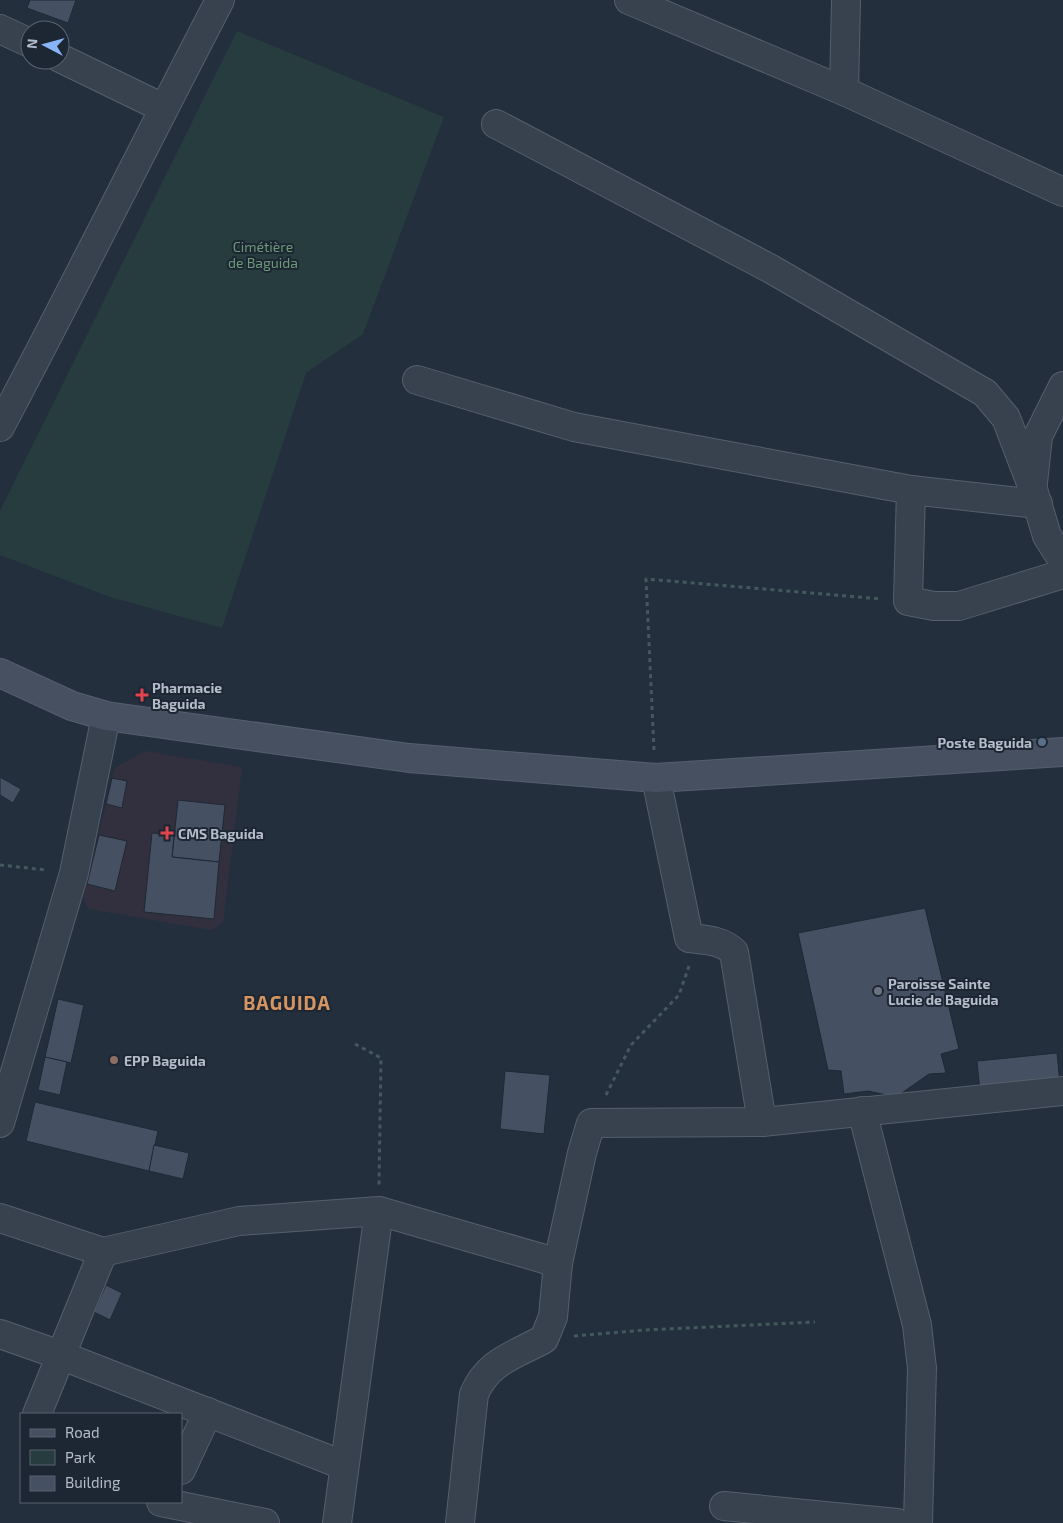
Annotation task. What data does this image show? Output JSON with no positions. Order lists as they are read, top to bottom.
{
  "districts": ["BAGUIDA"],
  "parks": ["Cimétière de Baguida"],
  "places": {
    "health": ["Pharmacie Baguida", "CMS Baguida"],
    "other": ["Poste Baguida", "Paroisse Sainte Lucie de Baguida", "EPP Baguida"]
  },
  "legend": ["Road", "Park", "Building"],
  "north": "left"
}
